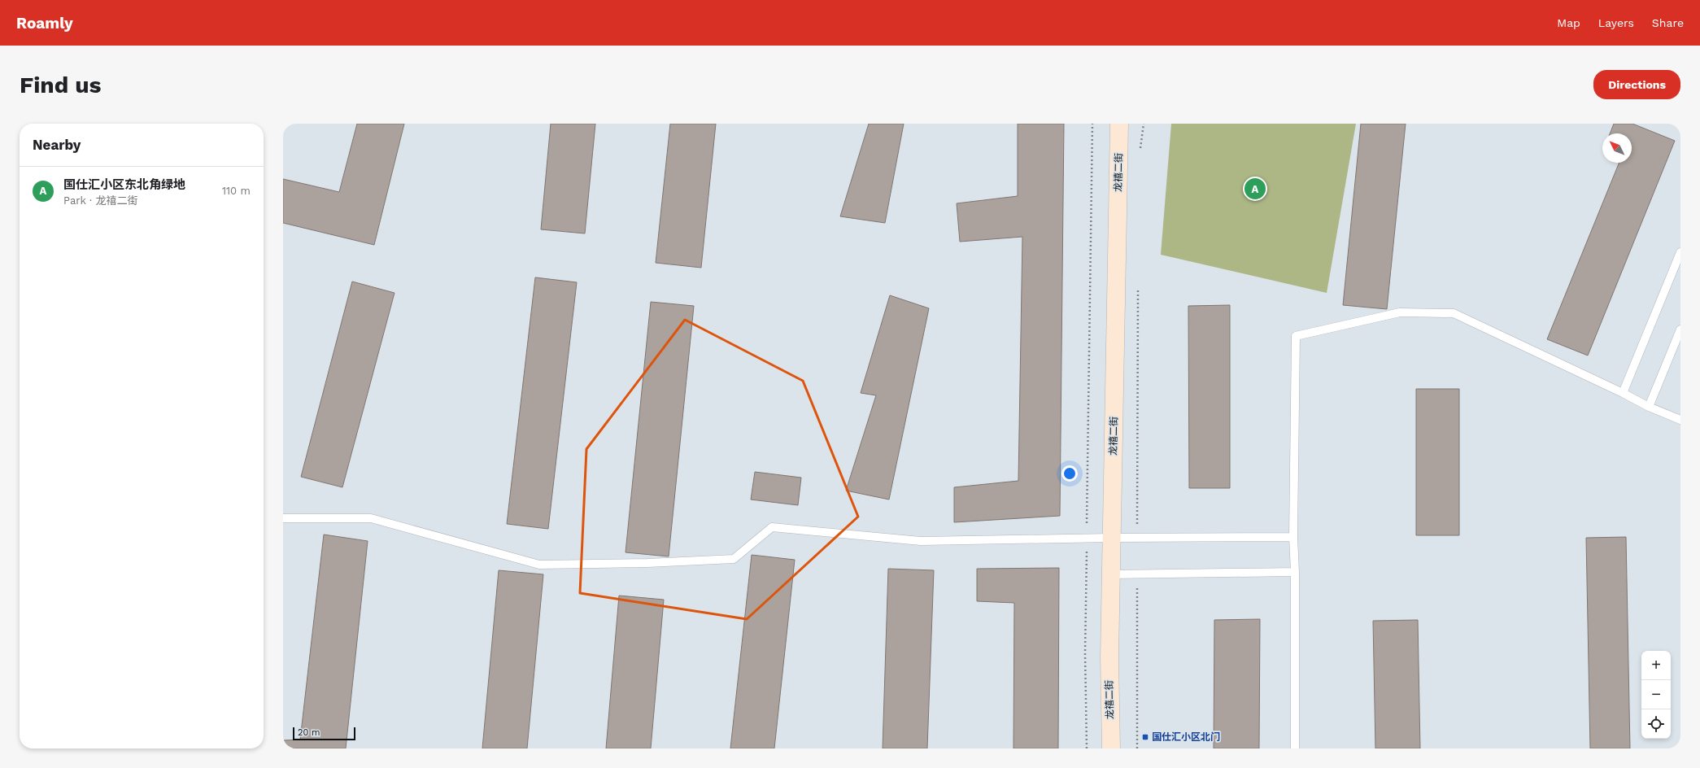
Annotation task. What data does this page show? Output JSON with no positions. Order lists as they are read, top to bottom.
{
  "streets": {
    "street": ["龙禧二街"]
  },
  "places": {
    "transit": ["国仕汇小区北门"]
  },
  "scale_bar": "20 m",
  "north": "top left",
  "page": {
    "header": "Roamly",
    "nav": ["Map", "Layers", "Share"],
    "buttons": "Directions",
    "title": "Find us",
    "heading": "Nearby",
    "list": [
      {
        "mark": "A",
        "name": "国仕汇小区东北角绿地",
        "note": "Park · 龙禧二街",
        "value": "110 m"
      }
    ],
    "pins": "A",
    "map_buttons": ["+", "−"],
    "scale": "20 m"
  }
}
